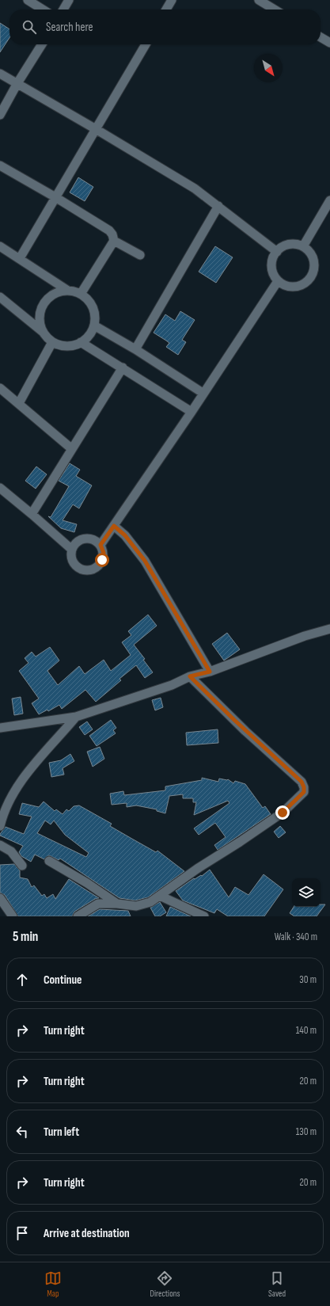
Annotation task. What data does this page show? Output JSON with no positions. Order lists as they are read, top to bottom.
{
  "north": "bottom right",
  "page": {
    "search": "Search here",
    "heading": ["5 min", "Walk · 340 m"],
    "list": [
      ["Continue", "30 m"],
      ["Turn right", "140 m"],
      ["Turn right", "20 m"],
      ["Turn left", "130 m"],
      ["Turn right", "20 m"],
      "Arrive at destination"
    ],
    "nav": ["Map", "Directions", "Saved"]
  }
}
